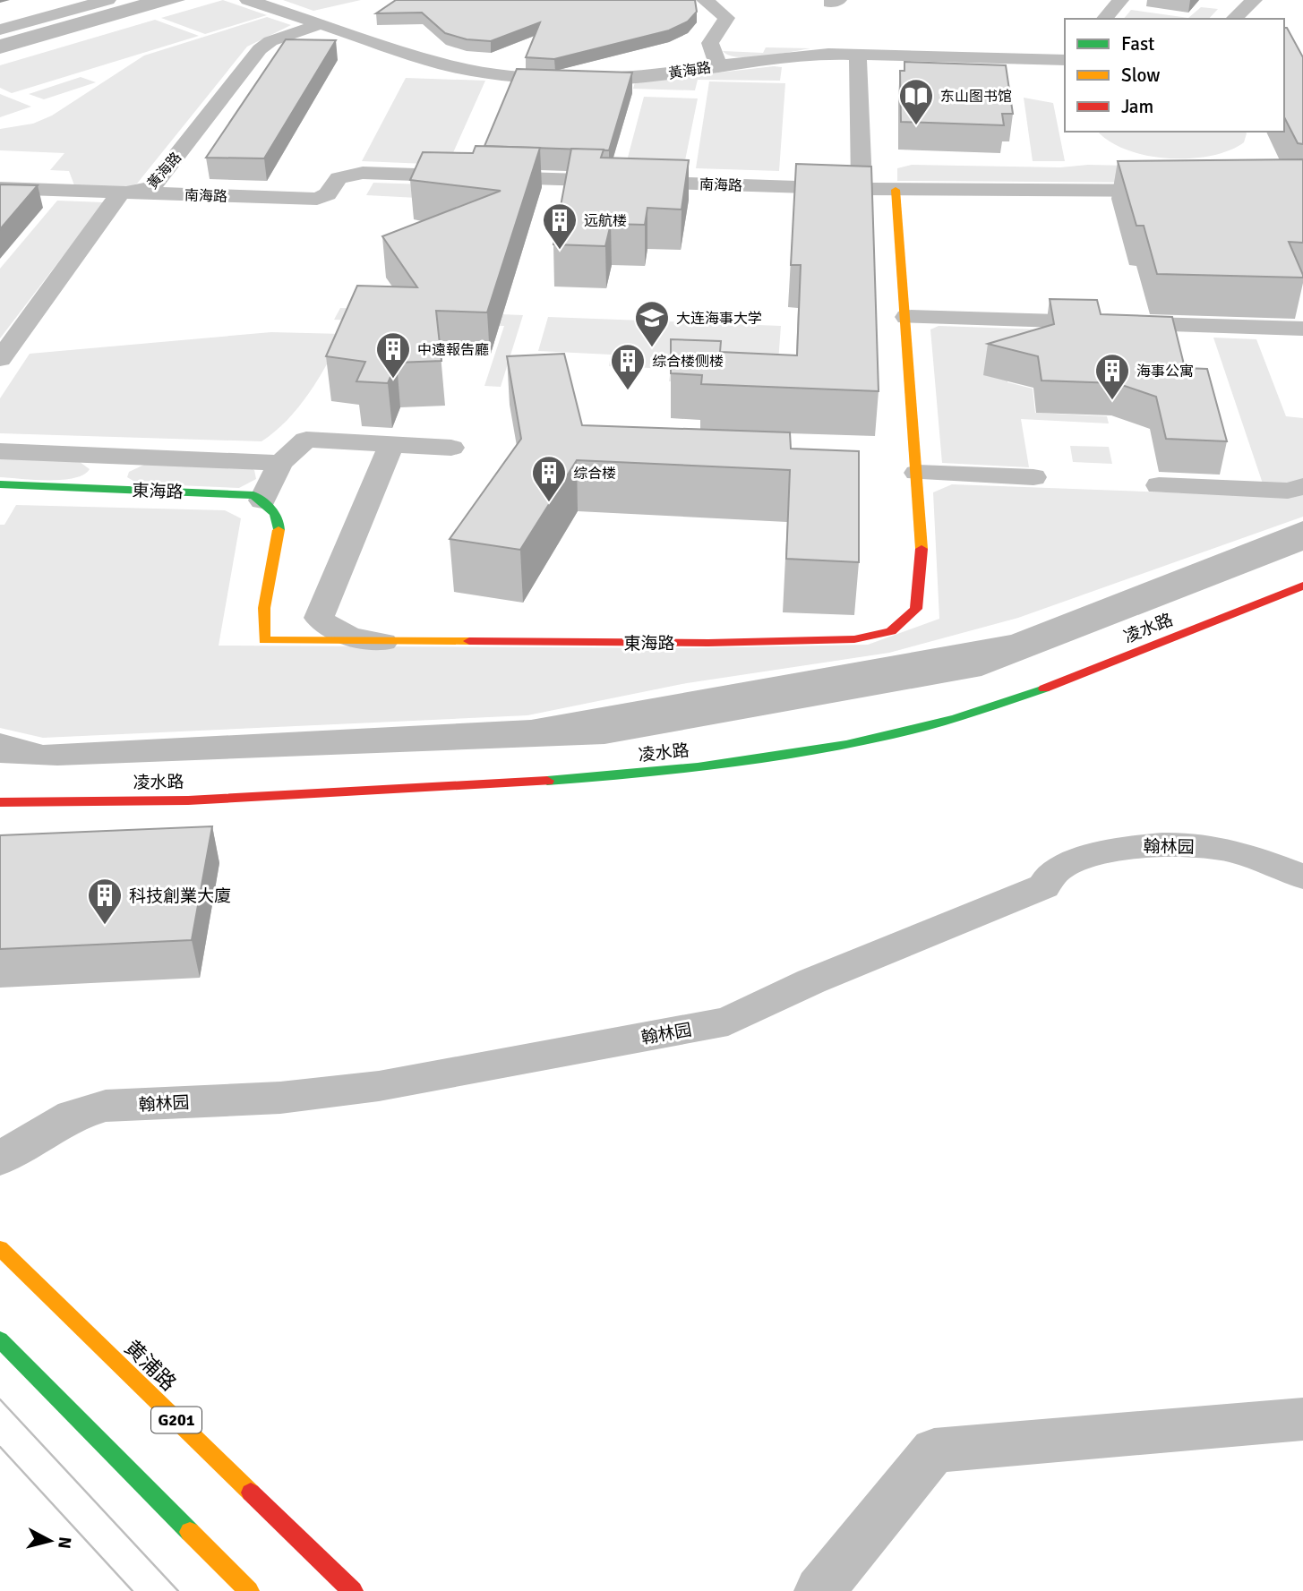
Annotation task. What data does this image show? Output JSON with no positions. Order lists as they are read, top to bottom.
{
  "streets": {
    "main road": [
      "東海路",
      "凌水路",
      "黄浦路",
      "G201"
    ],
    "street": ["黃海路", "南海路", "翰林园"]
  },
  "crossings": [
    ["黃海路", "南海路"],
    ["南海路", "東海路"]
  ],
  "places": {
    "library": ["东山图书馆"],
    "building": [
      "远航楼",
      "中遠報告廳",
      "综合楼侧楼",
      "海事公寓",
      "综合楼",
      "科技創業大廈"
    ],
    "school or university": ["大连海事大学"]
  },
  "legend": ["Fast", "Slow", "Jam"],
  "north": "right"
}
